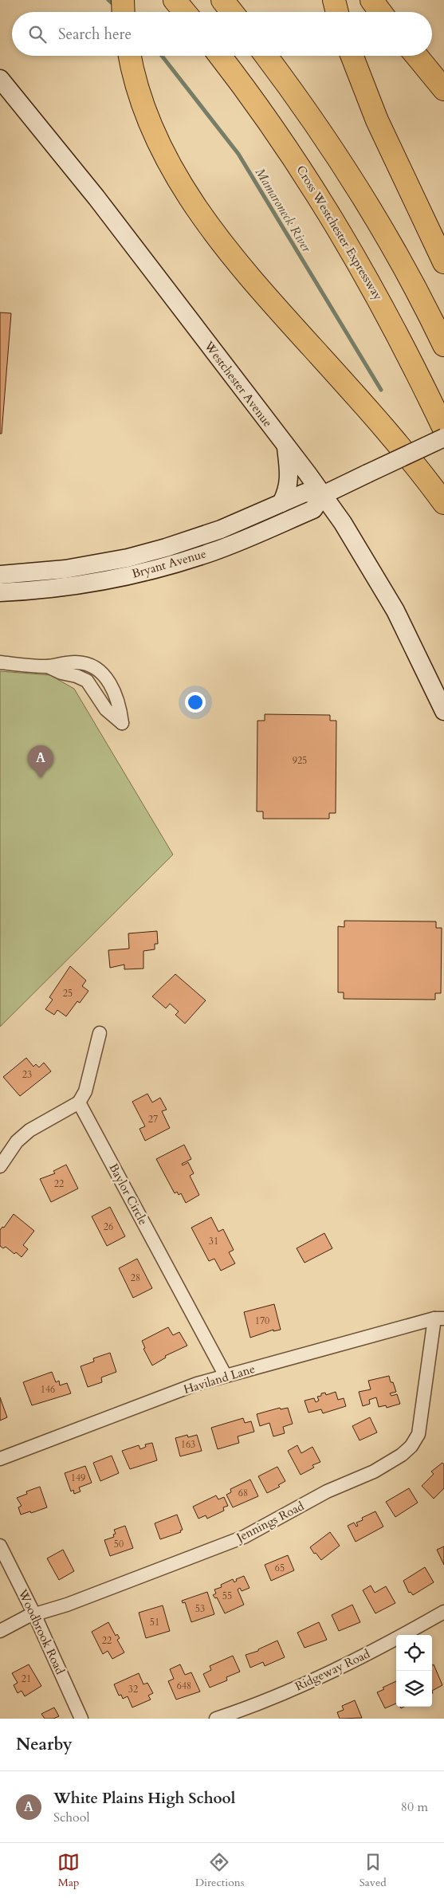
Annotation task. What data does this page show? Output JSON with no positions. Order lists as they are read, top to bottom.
{
  "streets": {
    "highway": ["Cross Westchester Expressway"],
    "main road": ["Westchester Avenue", "Bryant Avenue"],
    "street": [
      "Baylor Circle",
      "Haviland Lane",
      "Jennings Road",
      "Woodbrook Road",
      "Ridgeway Road"
    ]
  },
  "crossings": [
    ["Westchester Avenue", "Bryant Avenue"],
    ["Baylor Circle", "Haviland Lane"],
    ["Haviland Lane", "Jennings Road"],
    ["Jennings Road", "Woodbrook Road"]
  ],
  "water": ["Mamaroneck River"],
  "house_numbers": [
    "925",
    "25",
    "23",
    "27",
    "22",
    "26",
    "31",
    "28",
    "170",
    "146",
    "163",
    "149",
    "68",
    "50",
    "65",
    "55",
    "53",
    "51",
    "22",
    "21",
    "648",
    "32"
  ],
  "page": {
    "search": "Search here",
    "pins": "A",
    "heading": "Nearby",
    "list": [
      {
        "mark": "A",
        "name": "White Plains High School",
        "note": "School",
        "value": "80 m"
      }
    ],
    "nav": ["Map", "Directions", "Saved"]
  }
}
